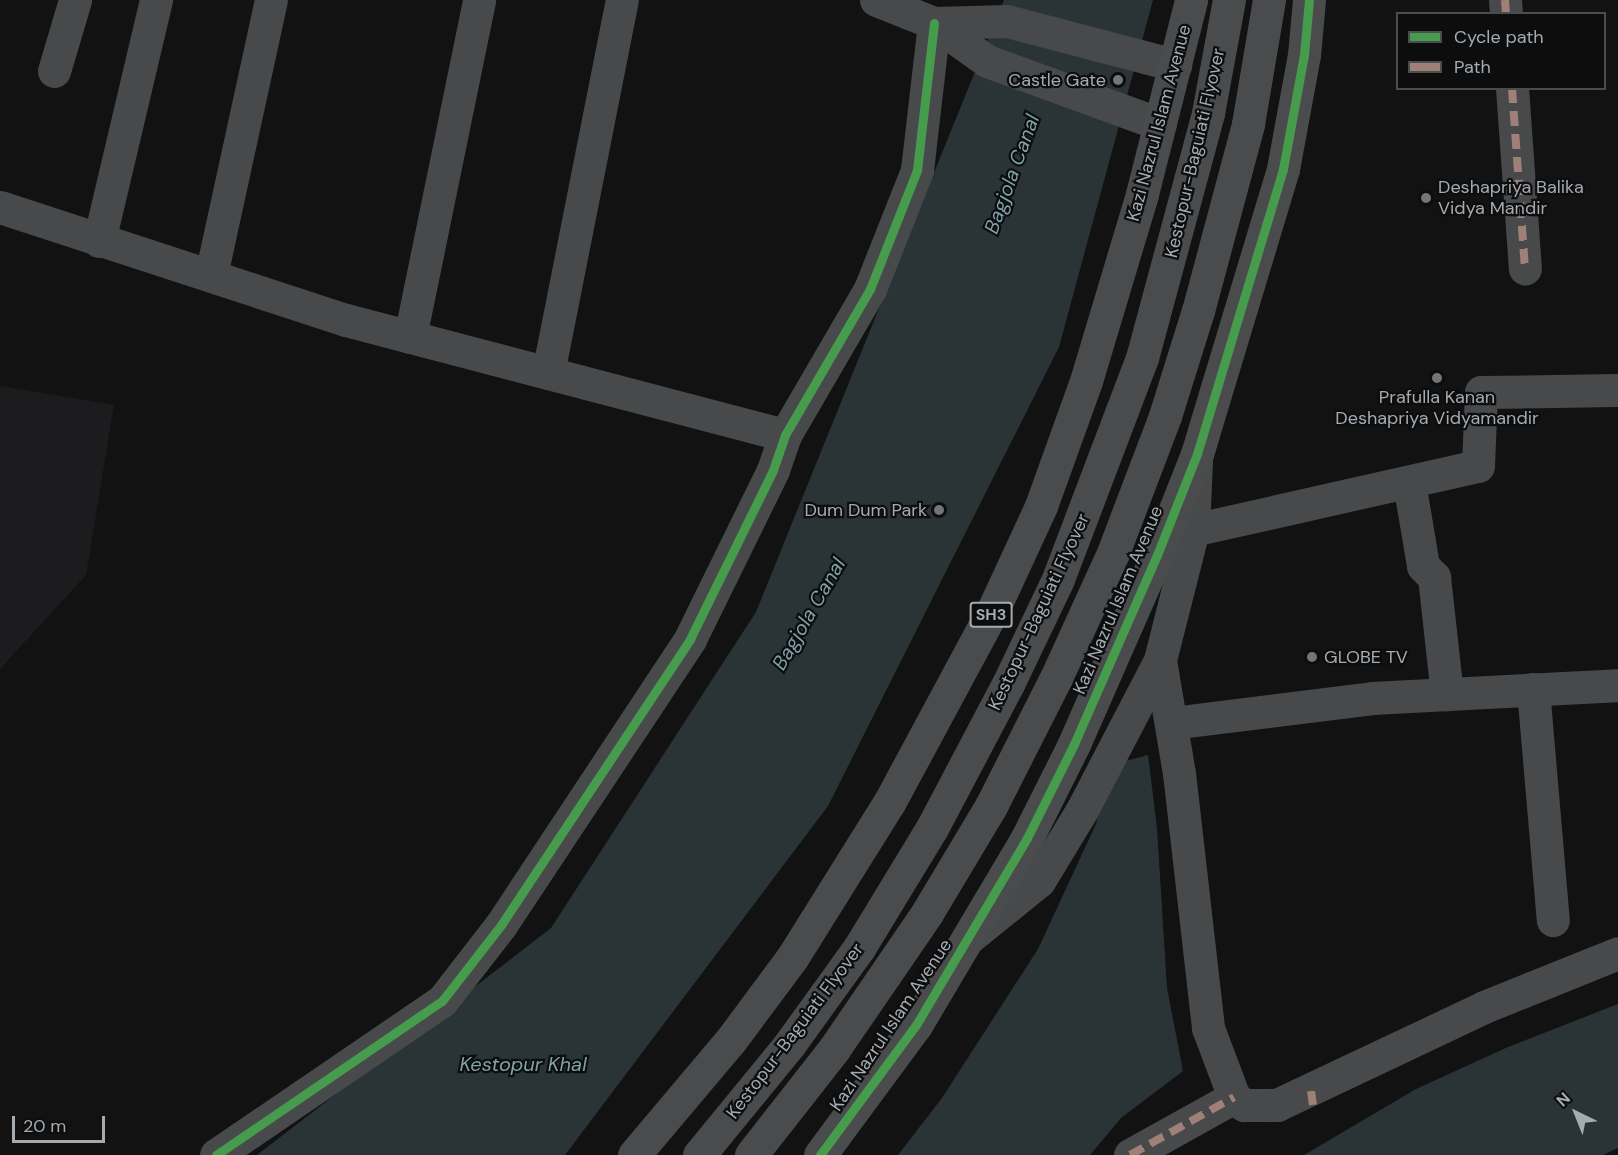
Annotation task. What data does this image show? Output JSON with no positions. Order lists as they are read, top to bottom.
{
  "streets": {
    "main road": ["Kazi Nazrul Islam Avenue", "Kestopur-Baguiati Flyover", "SH3"]
  },
  "water": ["Bagjola Canal", "Kestopur Khal"],
  "places": [
    "Castle Gate",
    "Deshapriya Balika Vidya Mandir",
    "Prafulla Kanan Deshapriya Vidyamandir",
    "Dum Dum Park",
    "GLOBE TV"
  ],
  "legend": ["Cycle path", "Path"],
  "scale_bar": "20 m",
  "north": "top left"
}
